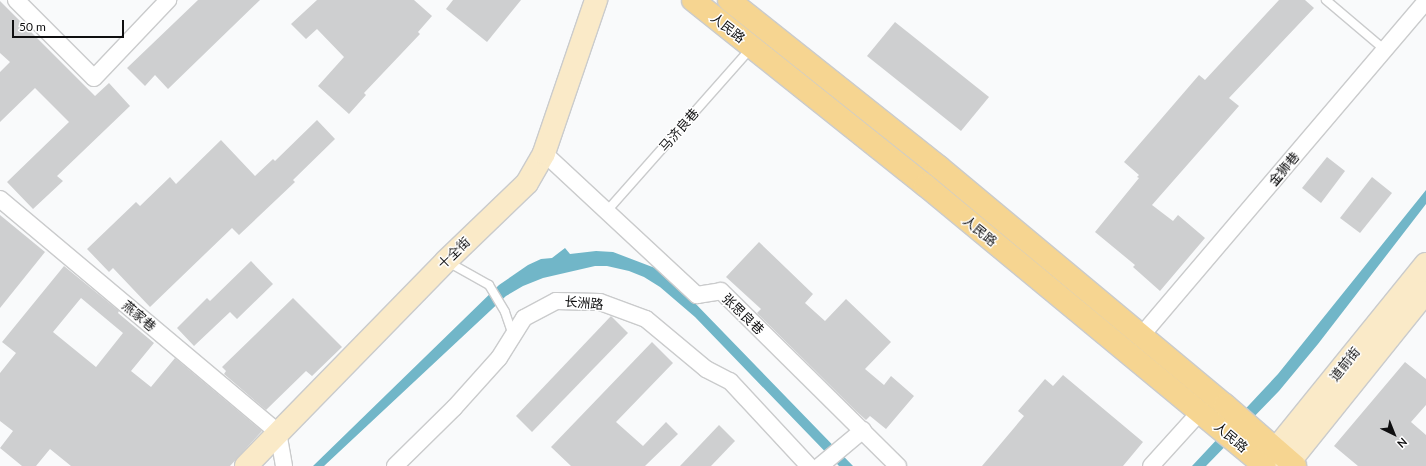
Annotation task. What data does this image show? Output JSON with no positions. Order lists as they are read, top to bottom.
{
  "streets": {
    "main road": ["人民路", "十全街", "道前街"],
    "street": [
      "金狮巷",
      "长洲路",
      "张思良巷",
      "燕家巷"
    ],
    "lane": ["马济良巷"]
  },
  "crossings": [
    ["人民路", "马济良巷"],
    ["人民路", "金狮巷"],
    ["人民路", "道前街"],
    ["马济良巷", "张思良巷"],
    ["十全街", "张思良巷"],
    ["十全街", "燕家巷"]
  ],
  "scale_bar": "50 m",
  "north": "bottom right"
}
